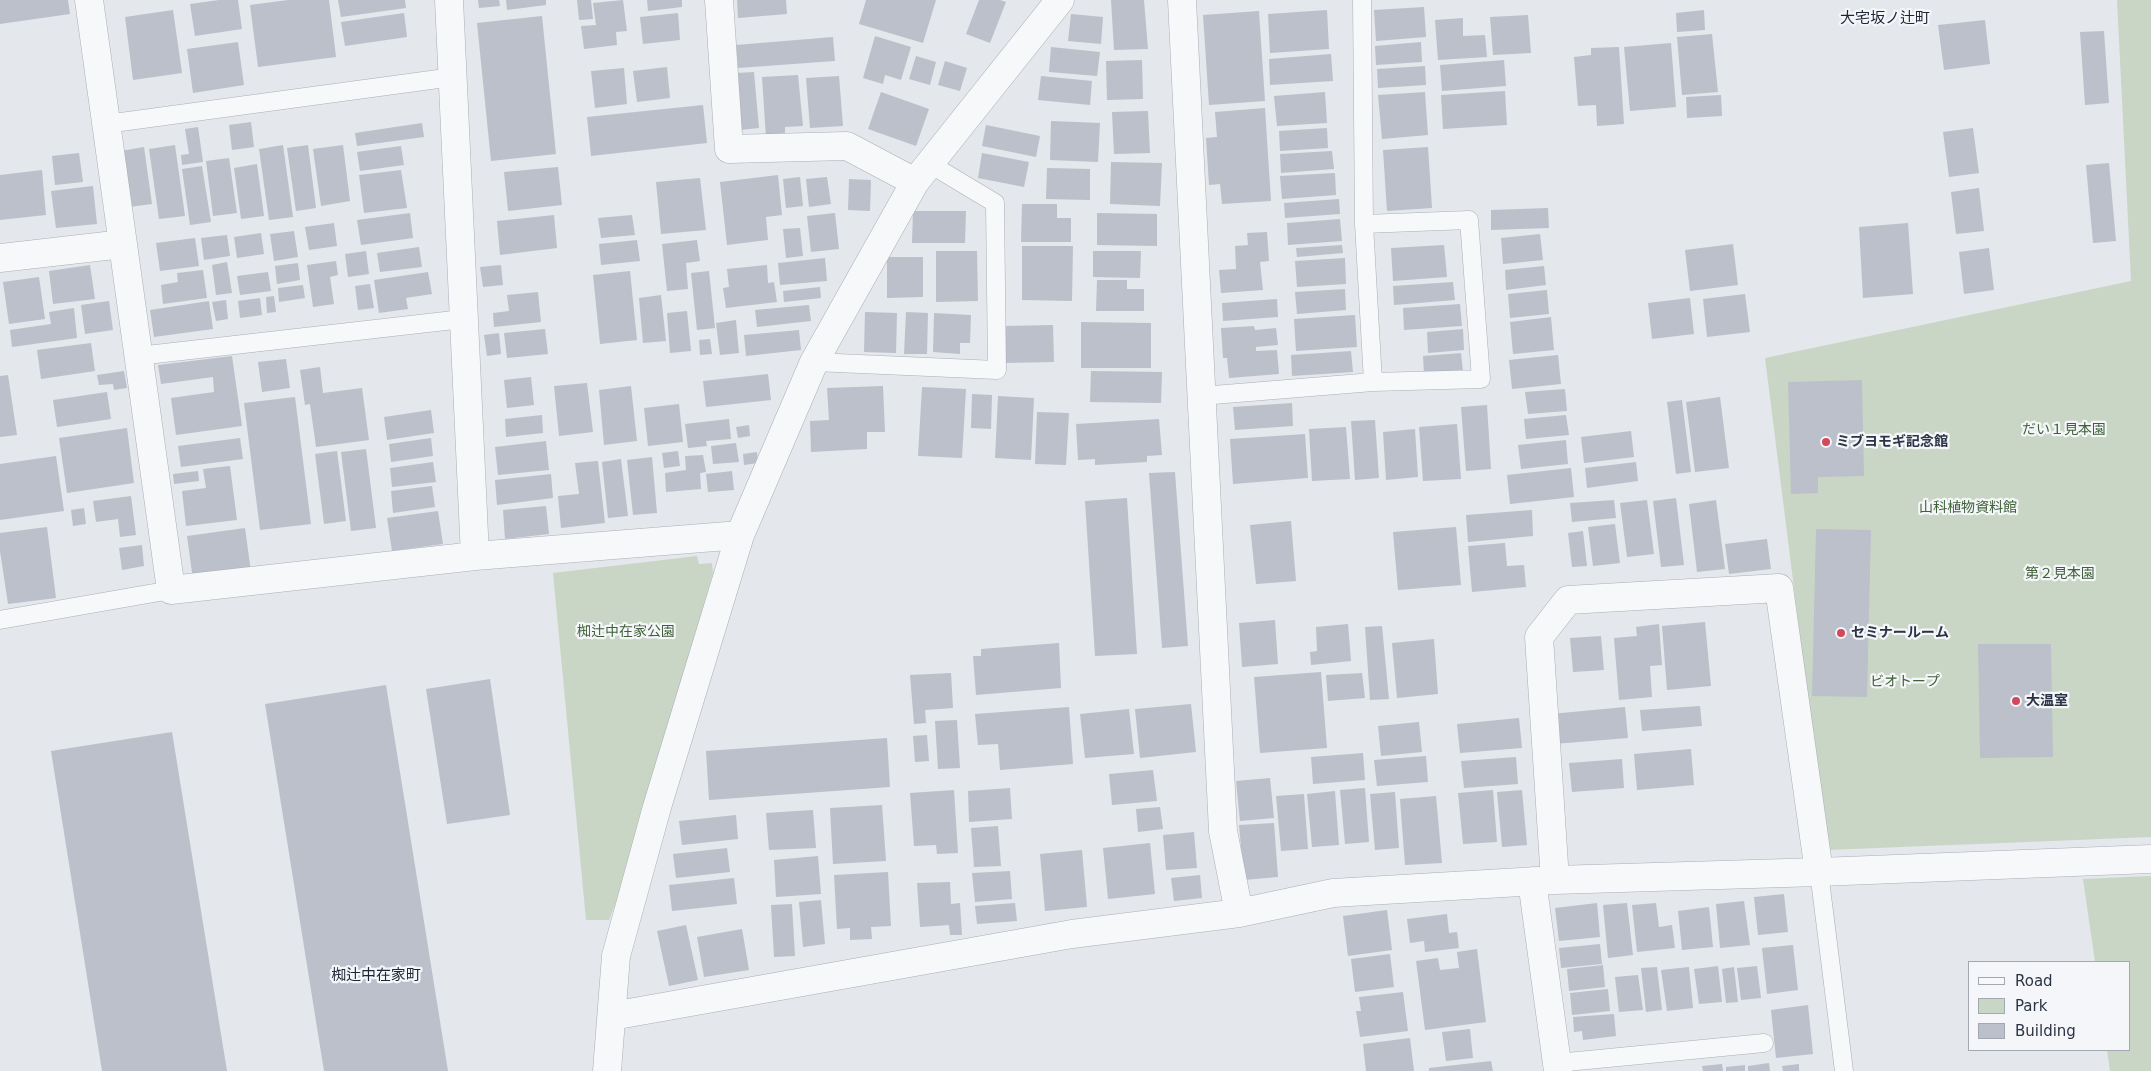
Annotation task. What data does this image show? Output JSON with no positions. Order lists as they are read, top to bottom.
{
  "districts": ["大宅坂ノ辻町", "椥辻中在家町"],
  "parks": [
    "だい１見本園",
    "山科植物資料館",
    "第２見本園",
    "椥辻中在家公園",
    "ビオトープ"
  ],
  "places": ["ミブヨモギ記念館", "セミナールーム", "大温室"],
  "legend": ["Road", "Park", "Building"]
}
